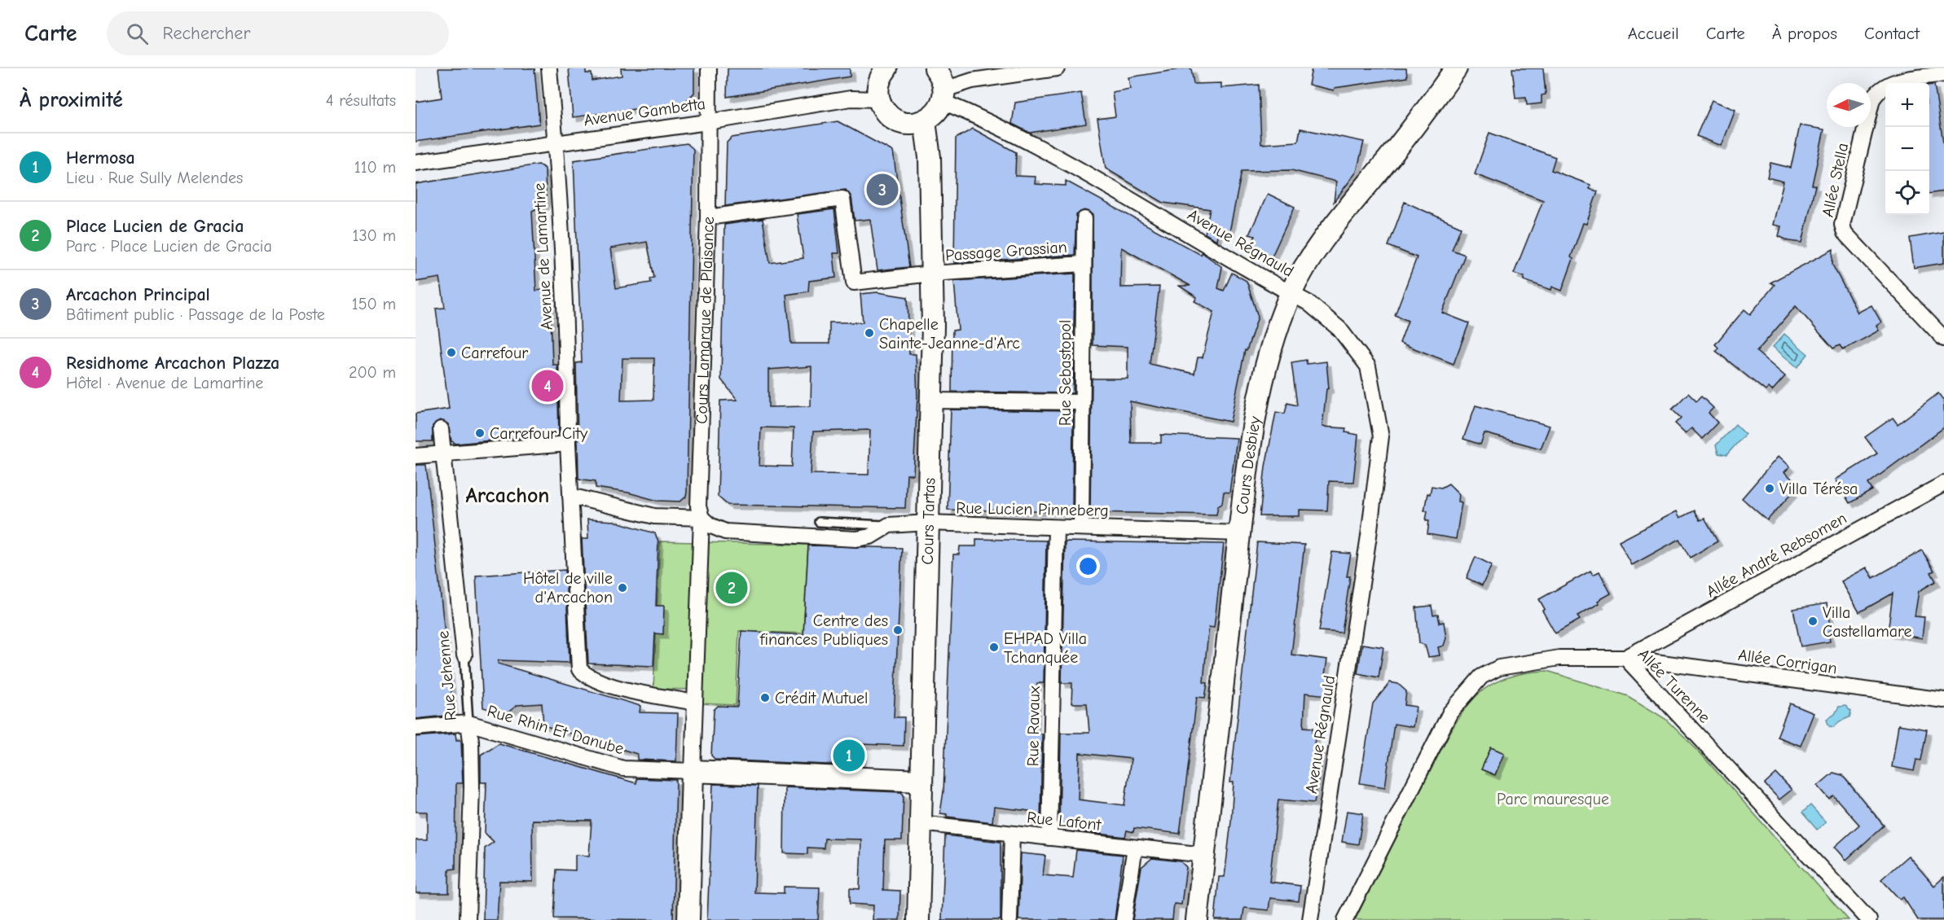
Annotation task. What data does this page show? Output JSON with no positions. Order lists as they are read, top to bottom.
{
  "streets": {
    "street": [
      "Avenue Gambetta",
      "Allée Stella",
      "Avenue Régnauld",
      "Passage Grassian",
      "Avenue de Lamartine",
      "Cours Lamarque de Plaisance",
      "Rue Sebastopol",
      "Cours Desbiey",
      "Rue Lucien Pinneberg",
      "Cours Tartas",
      "Allée André Rebsomen",
      "Allée Corrigan",
      "Rue Jehenne",
      "Allée Turenne",
      "Rue Ravaux",
      "Rue Rhin Et Danube",
      "Rue Lafont"
    ]
  },
  "crossings": [
    ["Avenue Gambetta", "Avenue de Lamartine"],
    ["Avenue Gambetta", "Cours Lamarque de Plaisance"],
    ["Avenue Régnauld", "Cours Desbiey"],
    ["Passage Grassian", "Cours Lamarque de Plaisance"],
    ["Passage Grassian", "Rue Sebastopol"],
    ["Passage Grassian", "Cours Tartas"],
    ["Avenue de Lamartine", "Cours Lamarque de Plaisance"],
    ["Avenue de Lamartine", "Rue Lucien Pinneberg"],
    ["Cours Lamarque de Plaisance", "Rue Lucien Pinneberg"],
    ["Rue Sebastopol", "Rue Lucien Pinneberg"],
    ["Cours Desbiey", "Rue Lucien Pinneberg"],
    ["Cours Desbiey", "Rue Lafont"],
    ["Rue Lucien Pinneberg", "Cours Tartas"],
    ["Rue Lucien Pinneberg", "Rue Ravaux"],
    ["Cours Tartas", "Rue Lafont"],
    ["Allée André Rebsomen", "Allée Corrigan"],
    ["Allée André Rebsomen", "Allée Turenne"],
    ["Allée Corrigan", "Allée Turenne"],
    ["Rue Jehenne", "Rue Rhin Et Danube"],
    ["Rue Ravaux", "Rue Lafont"]
  ],
  "districts": ["Arcachon"],
  "parks": ["Parc mauresque"],
  "places": [
    "Chapelle Sainte-Jeanne-d'Arc",
    "Carrefour",
    "Carrefour City",
    "Villa Térésa",
    "Hôtel de ville d'Arcachon",
    "Villa Castellamare",
    "Centre des finances Publiques",
    "EHPAD Villa Tchanquée",
    "Crédit Mutuel"
  ],
  "north": "left",
  "page": {
    "header": "Carte",
    "search": "Rechercher",
    "nav": [
      "Accueil",
      "Carte",
      "À propos",
      "Contact"
    ],
    "heading": ["À proximité", "4 résultats"],
    "map_buttons": ["+", "−"],
    "list": [
      {
        "mark": "1",
        "name": "Hermosa",
        "note": "Lieu · Rue Sully Melendes",
        "value": "110 m"
      },
      {
        "mark": "2",
        "name": "Place Lucien de Gracia",
        "note": "Parc · Place Lucien de Gracia",
        "value": "130 m"
      },
      {
        "mark": "3",
        "name": "Arcachon Principal",
        "note": "Bâtiment public · Passage de la Poste",
        "value": "150 m"
      },
      {
        "mark": "4",
        "name": "Residhome Arcachon Plazza",
        "note": "Hôtel · Avenue de Lamartine",
        "value": "200 m"
      }
    ],
    "pins": [
      "3",
      "4",
      "2",
      "1"
    ]
  }
}
